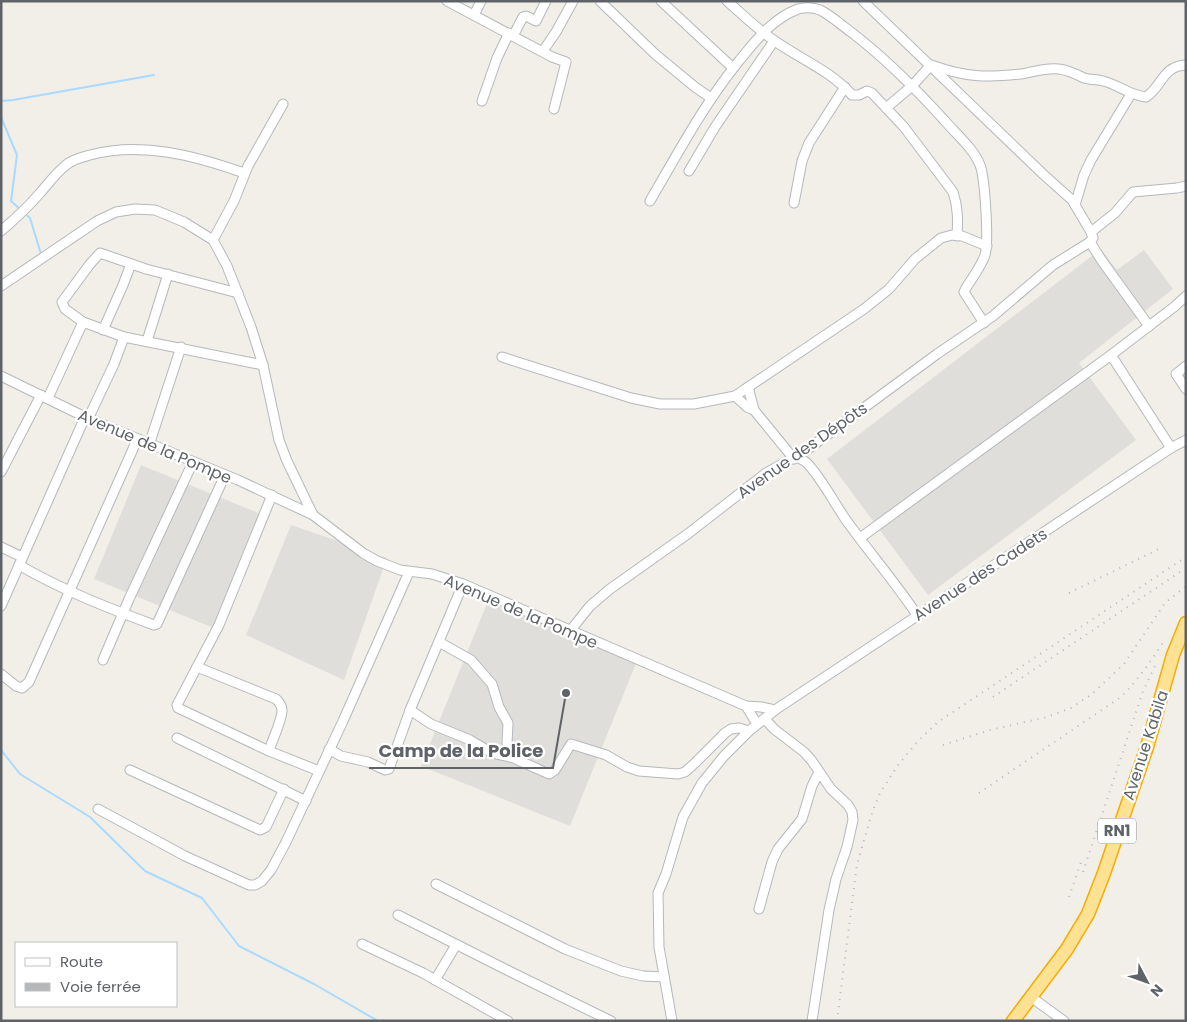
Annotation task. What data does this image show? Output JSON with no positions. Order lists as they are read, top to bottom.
{
  "streets": {
    "highway": ["Avenue Kabila", "RN1"],
    "street": ["Avenue de la Pompe", "Avenue des Dépôts", "Avenue des Cadets"]
  },
  "crossings": [
    ["Avenue de la Pompe", "Avenue des Dépôts"],
    ["Avenue de la Pompe", "Avenue des Cadets"]
  ],
  "places": ["Camp de la Police"],
  "legend": ["Route", "Voie ferrée"],
  "north": "bottom right"
}
